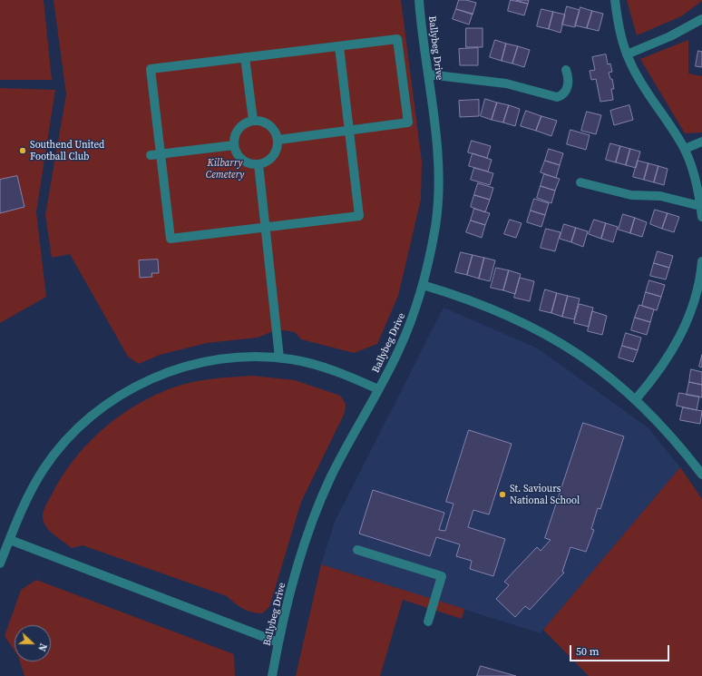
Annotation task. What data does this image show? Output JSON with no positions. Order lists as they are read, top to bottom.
{
  "streets": {
    "street": ["Ballybeg Drive"]
  },
  "parks": ["Kilbarry Cemetery"],
  "places": ["Southend United Football Club", "St. Saviours National School"],
  "scale_bar": "50 m",
  "north": "right"
}
